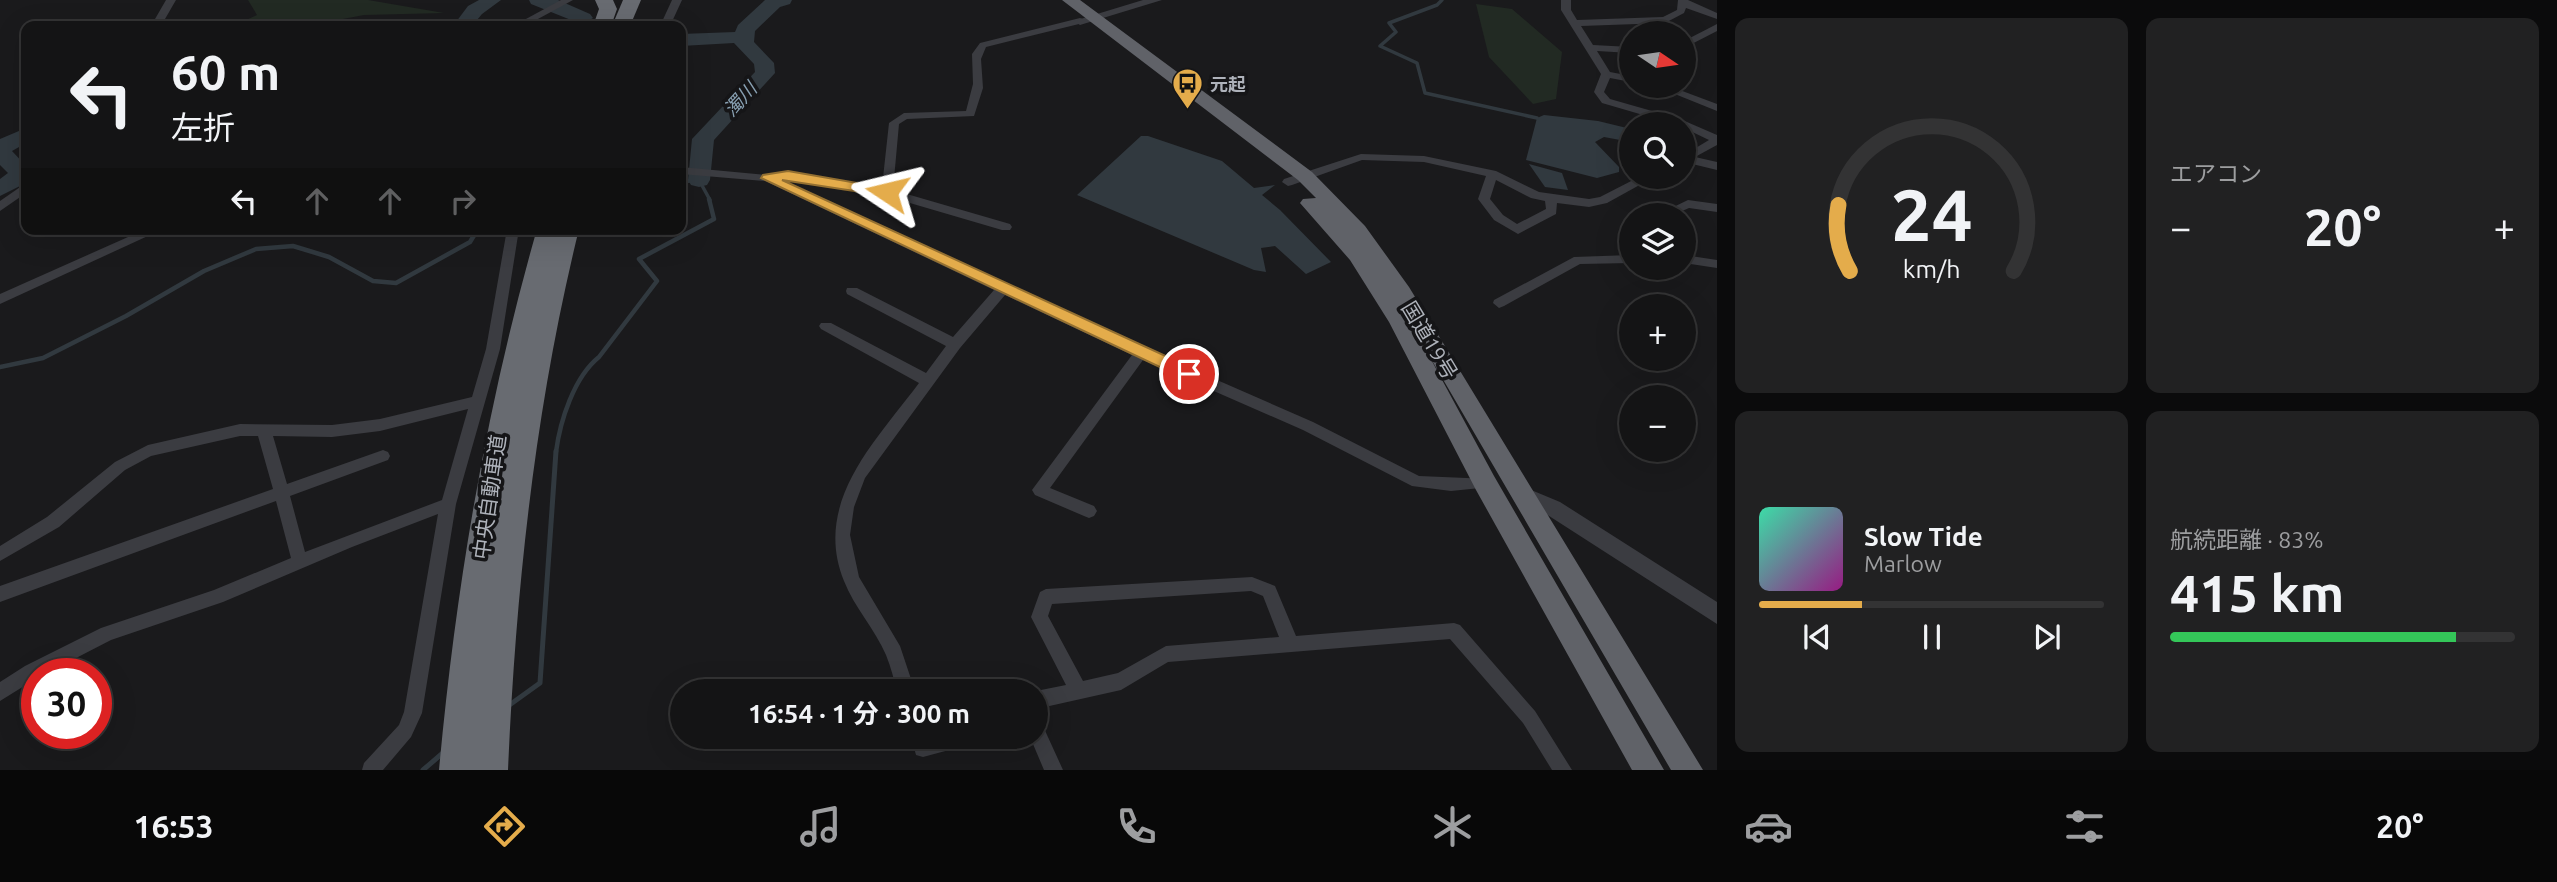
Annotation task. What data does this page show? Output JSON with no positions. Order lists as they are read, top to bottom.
{
  "streets": {
    "highway": ["国道19号", "中央自動車道"]
  },
  "water": ["濁川"],
  "places": {
    "bus stop": ["元起"]
  },
  "north": "right",
  "page": {
    "tile": [
      "エアコン",
      ["航続距離 · 83%", "415 km"]
    ],
    "map_buttons": ["+", "−"],
    "turn": ["60 m", "左折"],
    "heat": ["−", "20°", "+"],
    "song": ["Slow Tide", "Marlow"],
    "limit": "30",
    "trip": "16:54 · 1 分 · 300 m",
    "tabs": ["16:53", "20°"],
    "gauge": ["24", "km/h"]
  }
}
